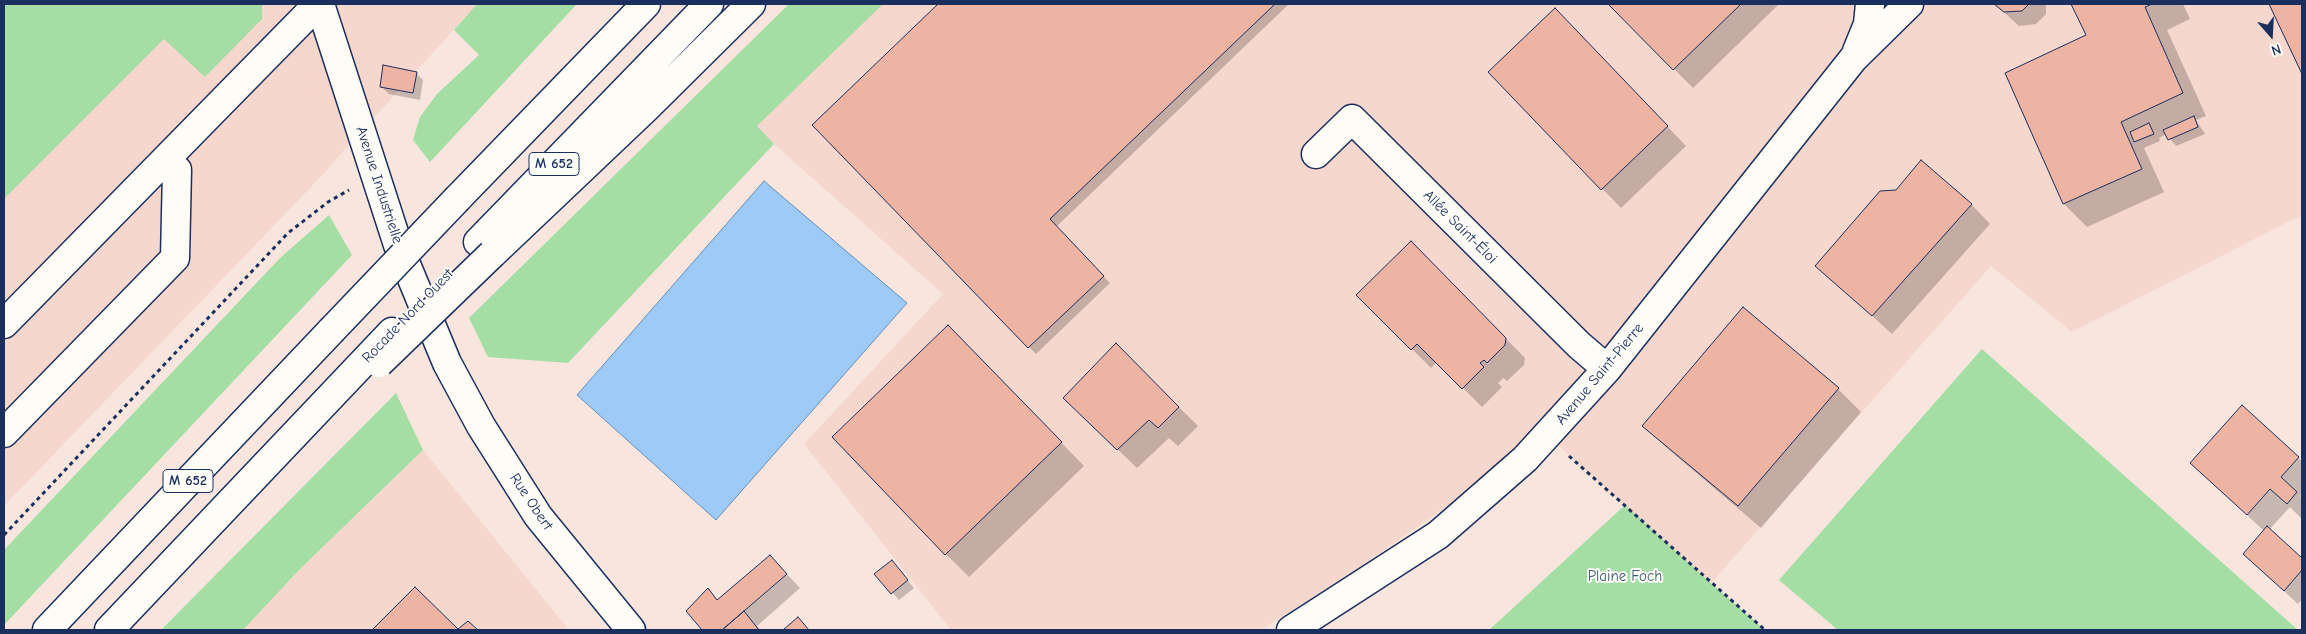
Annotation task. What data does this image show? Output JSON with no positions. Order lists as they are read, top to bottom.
{
  "streets": {
    "main road": [
      "M 652",
      "Avenue Industrielle",
      "Allée Saint-Éloi",
      "Avenue Saint-Pierre",
      "Rue Obert"
    ]
  },
  "crossings": [
    ["Avenue Industrielle", "Rue Obert"],
    ["Allée Saint-Éloi", "Avenue Saint-Pierre"]
  ],
  "parks": ["Plaine Foch"],
  "north": "bottom"
}
